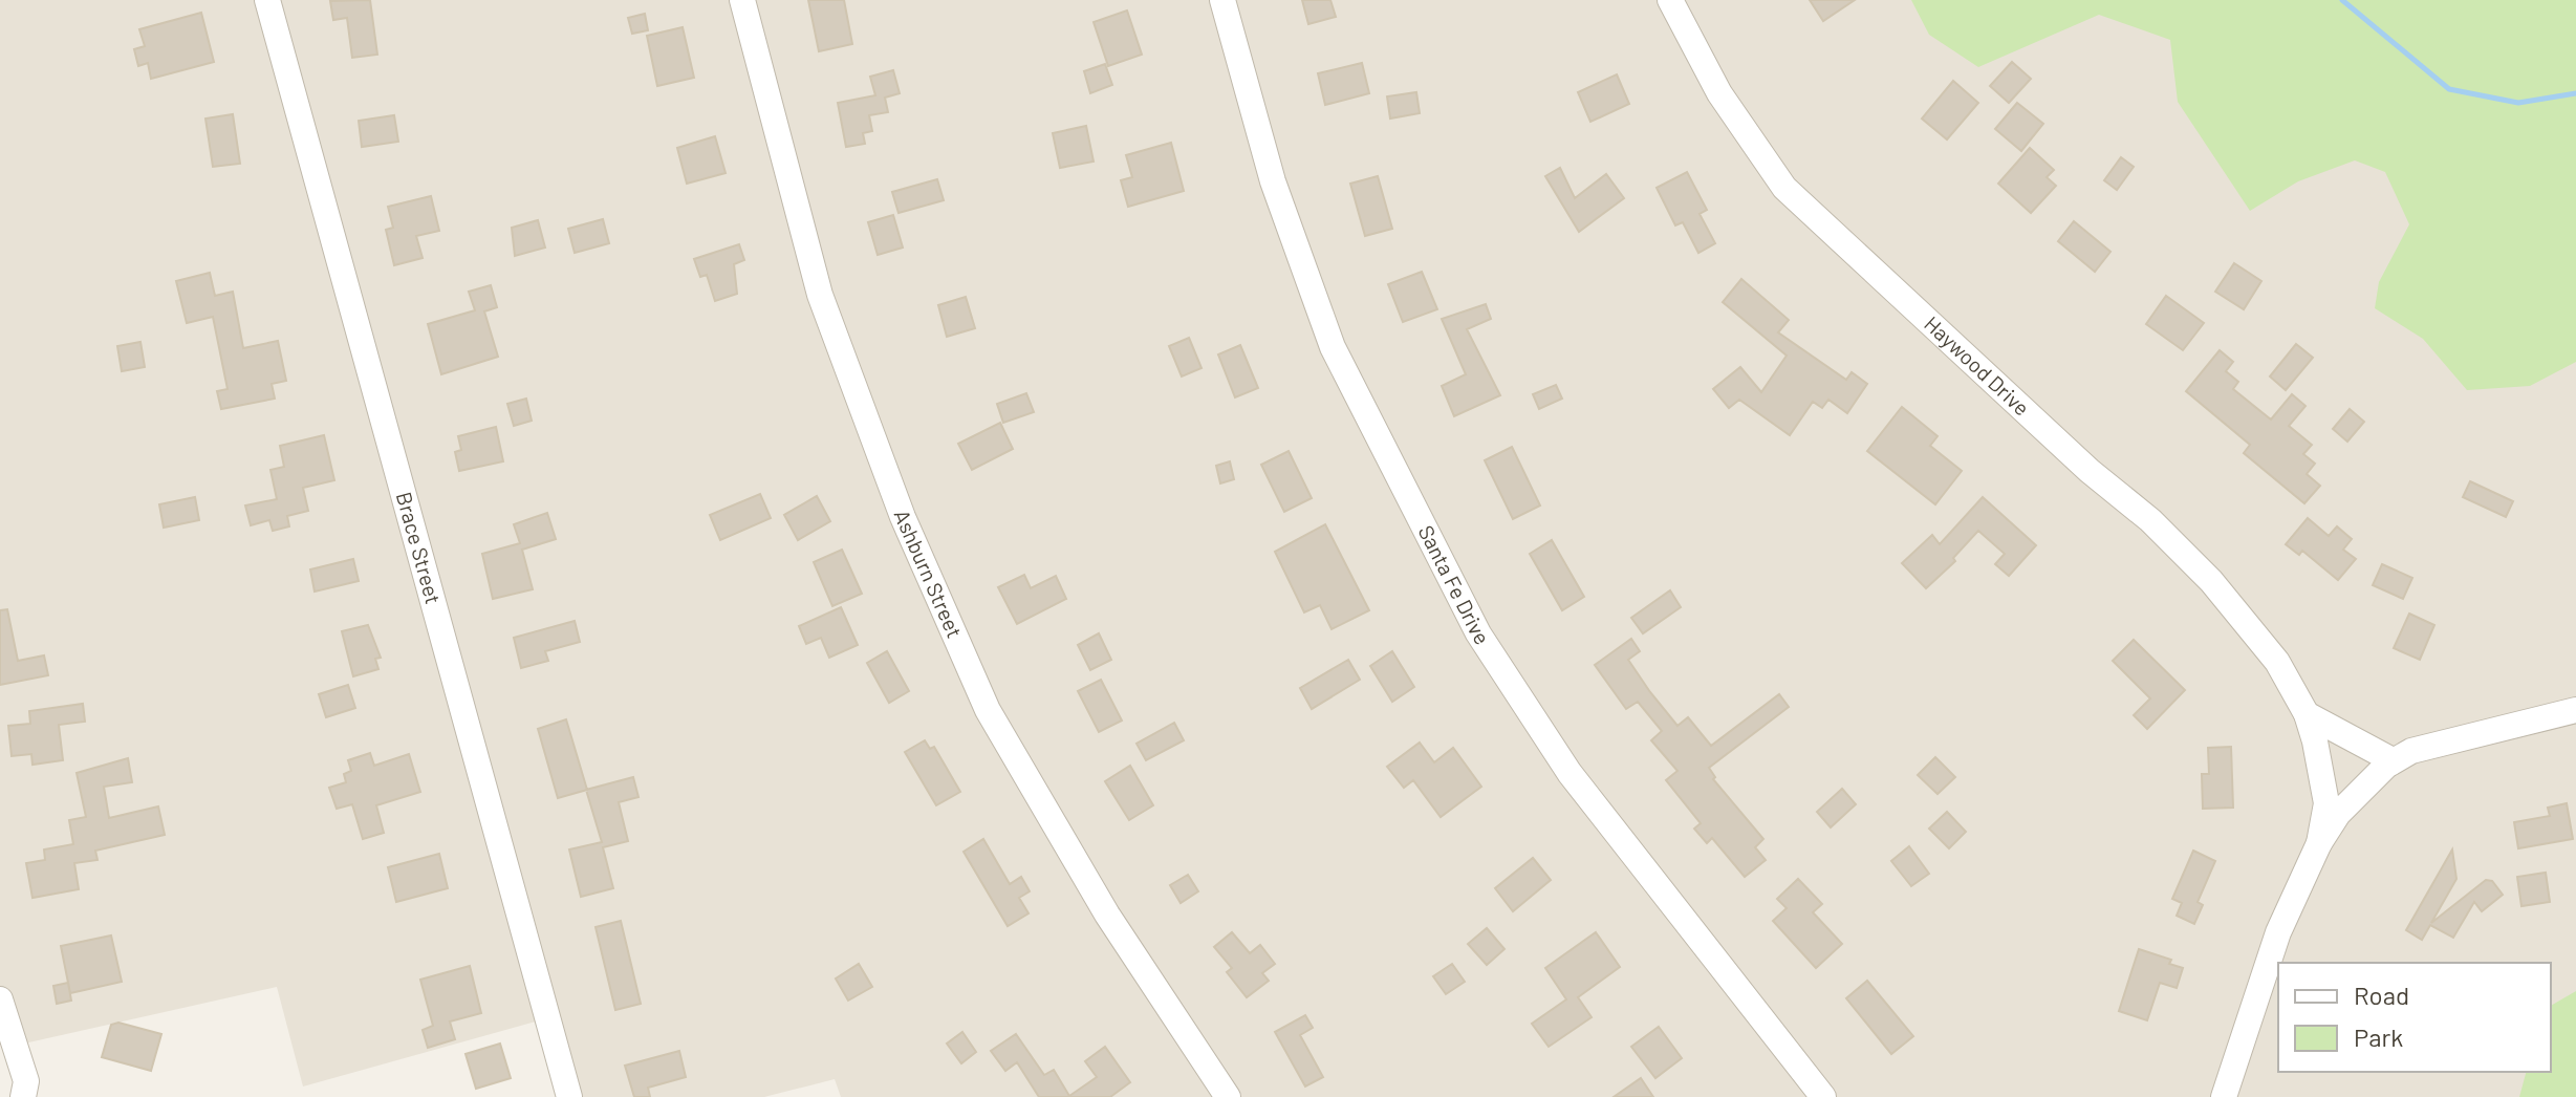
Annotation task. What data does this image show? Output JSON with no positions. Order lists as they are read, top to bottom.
{
  "streets": {
    "street": [
      "Haywood Drive",
      "Brace Street",
      "Ashburn Street",
      "Santa Fe Drive"
    ]
  },
  "legend": ["Road", "Park"]
}
